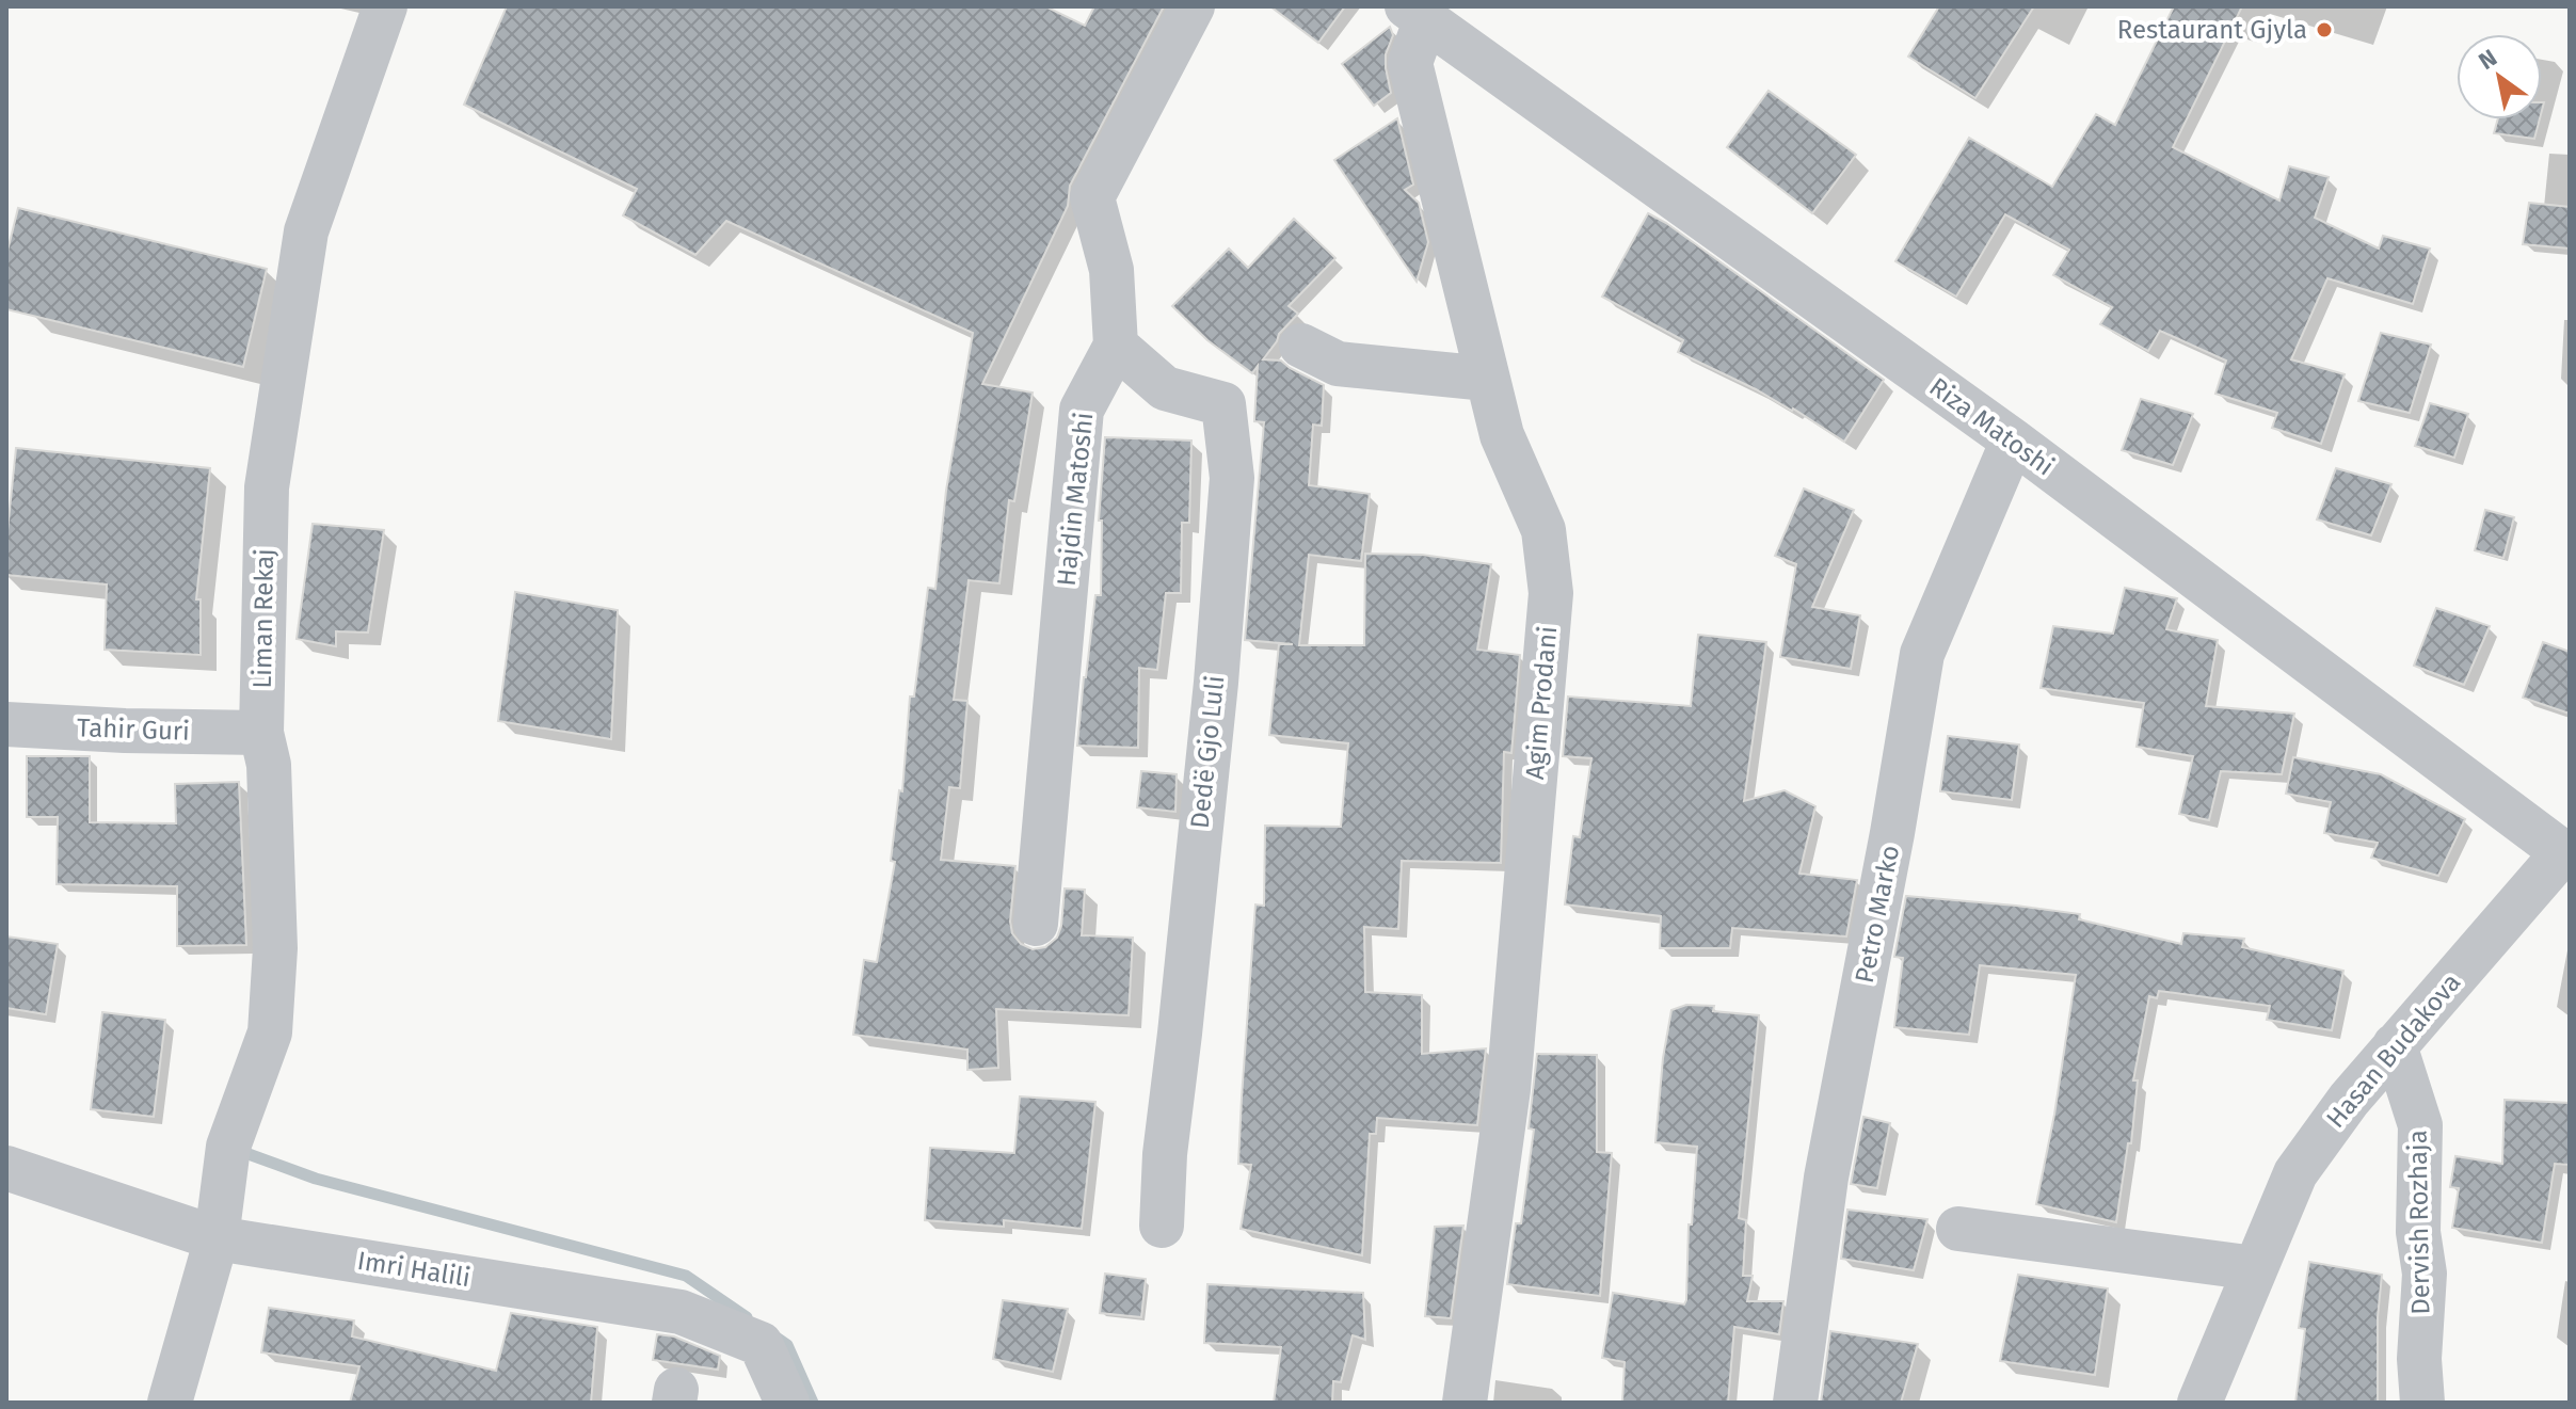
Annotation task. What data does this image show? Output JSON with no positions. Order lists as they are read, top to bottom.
{
  "streets": {
    "street": [
      "Riza Matoshi",
      "Hajdin Matoshi",
      "Liman Rekaj",
      "Agim Prodani",
      "Tahir Guri",
      "Dedë Gjo Luli",
      "Petro Marko",
      "Hasan Budakova",
      "Dervish Rozhaja",
      "Imri Halili"
    ]
  },
  "crossings": [
    ["Riza Matoshi", "Agim Prodani"],
    ["Riza Matoshi", "Petro Marko"],
    ["Riza Matoshi", "Hasan Budakova"],
    ["Hajdin Matoshi", "Dedë Gjo Luli"],
    ["Liman Rekaj", "Tahir Guri"],
    ["Liman Rekaj", "Imri Halili"],
    ["Hasan Budakova", "Dervish Rozhaja"]
  ],
  "places": ["Restaurant Gjyla"],
  "north": "top left"
}
